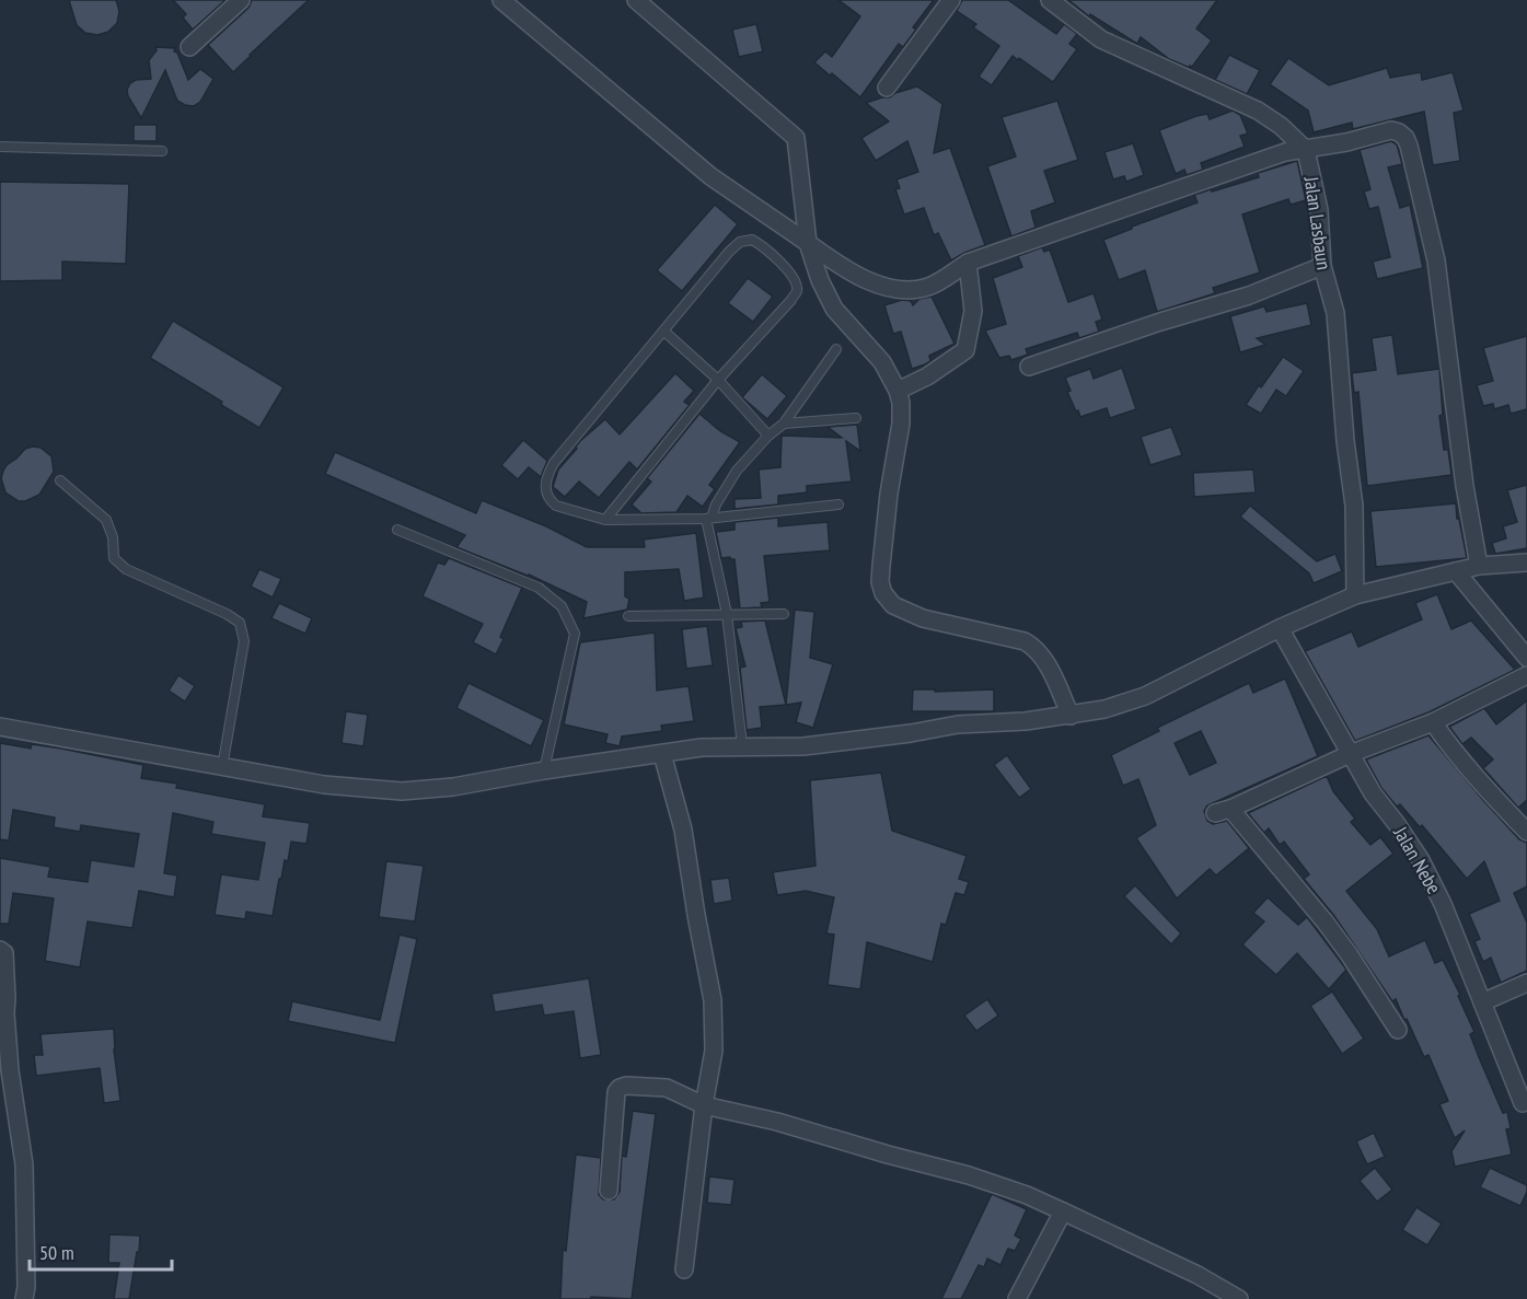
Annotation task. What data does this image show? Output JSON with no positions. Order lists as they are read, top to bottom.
{
  "streets": {
    "street": ["Jalan Lasbaun", "Jalan Nebe"]
  },
  "scale_bar": "50 m"
}
